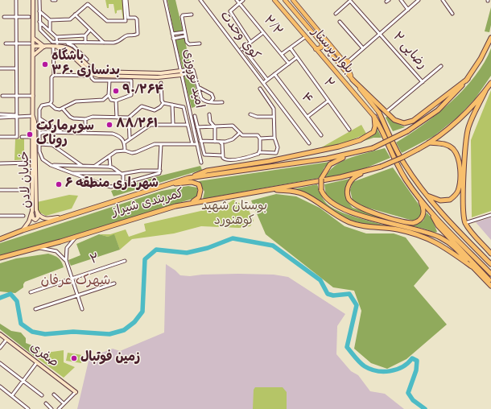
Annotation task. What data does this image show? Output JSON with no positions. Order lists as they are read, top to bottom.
{
  "streets": {
    "highway": ["کمربندی شیراز"],
    "main road": ["بلوار پرستار"],
    "street": [
      "۲/۲",
      "کوی وحدت",
      "رضایی ۲",
      "امید نوروزی",
      "۲",
      "۴",
      "خیابان لادن",
      "صفری"
    ]
  },
  "crossings": [
    ["خیابان لادن", "کمربندی شیراز"]
  ],
  "districts": ["شهرک عرفان"],
  "parks": ["بوستان شهید کوهنورد"],
  "places": [
    "باشگاه بدنسازی ۳۶۰",
    "۹۰/۲۶۴",
    "۸۸/۲۶۱",
    "سوپرمارکت روناک",
    "شهرداری منطقه ۶",
    "زمین فوتبال"
  ]
}
